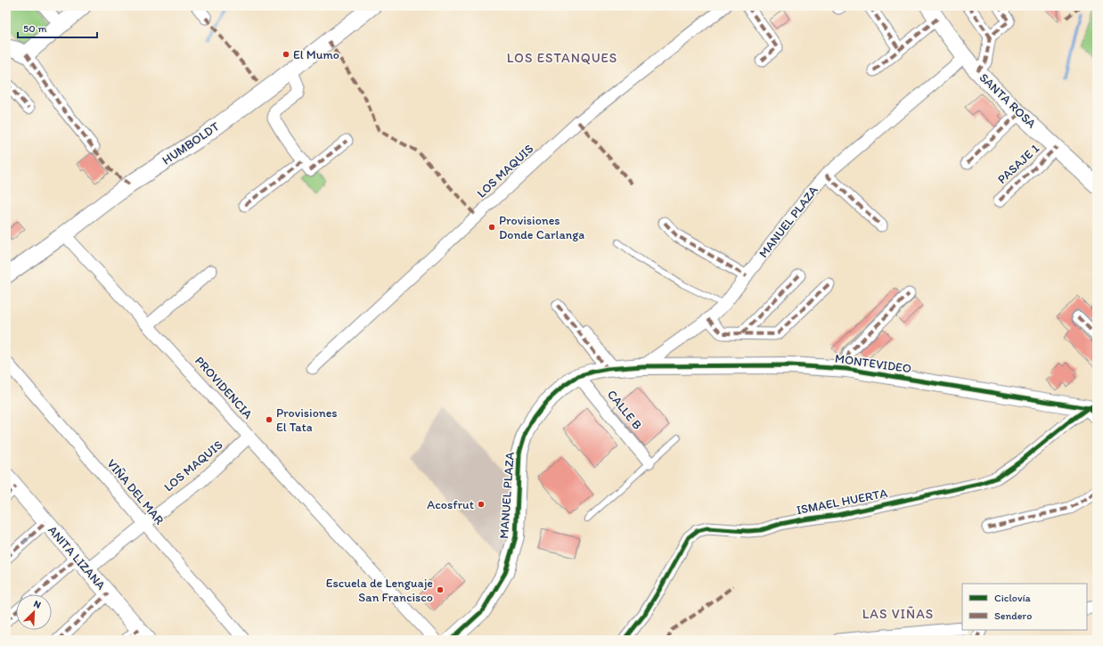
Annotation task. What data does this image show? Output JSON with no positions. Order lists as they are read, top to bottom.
{
  "streets": {
    "street": [
      "SANTA ROSA",
      "HUMBOLDT",
      "PASAJE 1",
      "LOS MAQUIS",
      "MANUEL PLAZA",
      "MONTEVIDEO",
      "PROVIDENCIA",
      "CALLE B",
      "VIÑA DEL MAR",
      "ISMAEL HUERTA",
      "ANITA LIZANA"
    ]
  },
  "crossings": [
    ["SANTA ROSA", "PASAJE 1"],
    ["SANTA ROSA", "MANUEL PLAZA"],
    ["HUMBOLDT", "PROVIDENCIA"],
    ["LOS MAQUIS", "PROVIDENCIA"],
    ["LOS MAQUIS", "VIÑA DEL MAR"],
    ["LOS MAQUIS", "ANITA LIZANA"],
    ["MANUEL PLAZA", "MONTEVIDEO"],
    ["MANUEL PLAZA", "CALLE B"],
    ["MONTEVIDEO", "ISMAEL HUERTA"]
  ],
  "districts": ["LOS ESTANQUES", "LAS VIÑAS"],
  "places": [
    "El Mumo",
    "Provisiones Donde Carlanga",
    "Provisiones El Tata",
    "Acosfrut",
    "Escuela de Lenguaje San Francisco"
  ],
  "legend": ["Ciclovía", "Sendero"],
  "scale_bar": "50 m",
  "north": "top right"
}
